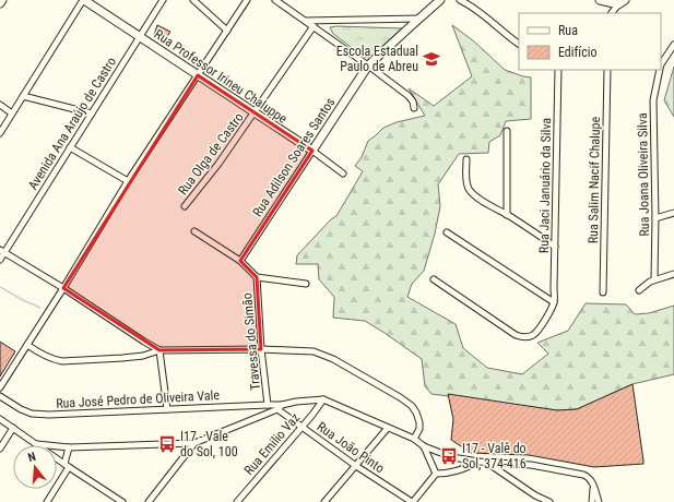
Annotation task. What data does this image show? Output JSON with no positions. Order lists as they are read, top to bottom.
{
  "streets": {
    "street": [
      "Rua Professor Irineu Chaluppe",
      "Avenida Ana Araújo de Castro",
      "Rua Olga de Castro",
      "Rua Adilson Soares Santos",
      "Rua Joana Oliveira Silva",
      "Rua Salim Nacif Chalupe",
      "Rua Jaci Januário da Silva",
      "Travessa do Simão",
      "Rua José Pedro de Oliveira Vale",
      "Rua Emilio Vaz",
      "Rua João Pinto"
    ]
  },
  "crossings": [
    ["Rua Professor Irineu Chaluppe", "Avenida Ana Araújo de Castro"],
    ["Rua Professor Irineu Chaluppe", "Rua Olga de Castro"],
    ["Rua Professor Irineu Chaluppe", "Rua Adilson Soares Santos"],
    ["Travessa do Simão", "Rua José Pedro de Oliveira Vale"],
    ["Rua José Pedro de Oliveira Vale", "Rua João Pinto"],
    ["Rua Emilio Vaz", "Rua João Pinto"]
  ],
  "places": {
    "school or university": ["Escola Estadual Paulo de Abreu"],
    "bus stop": ["I17 - Vale do Sol, 100", "I17 - Valê do Sol, 374-416"]
  },
  "legend": ["Rua", "Edifício"],
  "north": "top"
}
